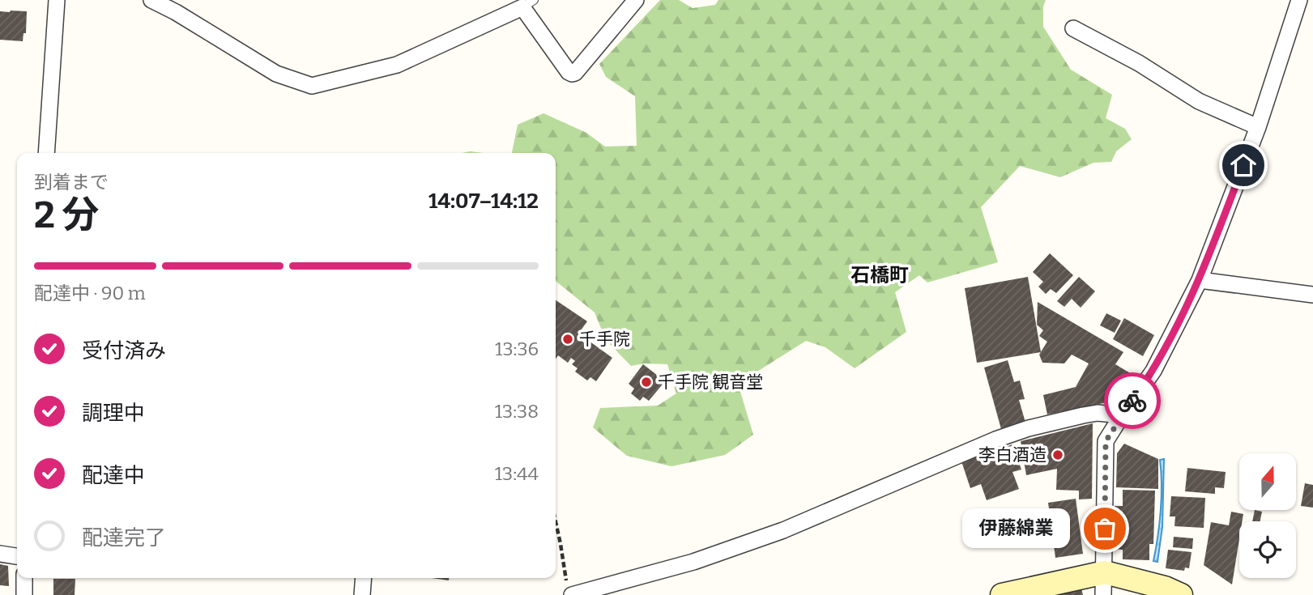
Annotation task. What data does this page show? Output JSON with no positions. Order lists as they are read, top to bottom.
{
  "districts": ["石橋町"],
  "places": [
    "千手院",
    "千手院 観音堂",
    "李白酒造",
    "伊藤綿業"
  ],
  "north": "top",
  "page": {
    "heading": ["2 分", "到着まで", "14:07–14:12"],
    "bar": "配達中 · 90 m",
    "list": [
      ["受付済み", "13:36"],
      ["調理中", "13:38"],
      ["配達中", "13:44"],
      "配達完了"
    ],
    "bubble": "伊藤綿業"
  }
}
